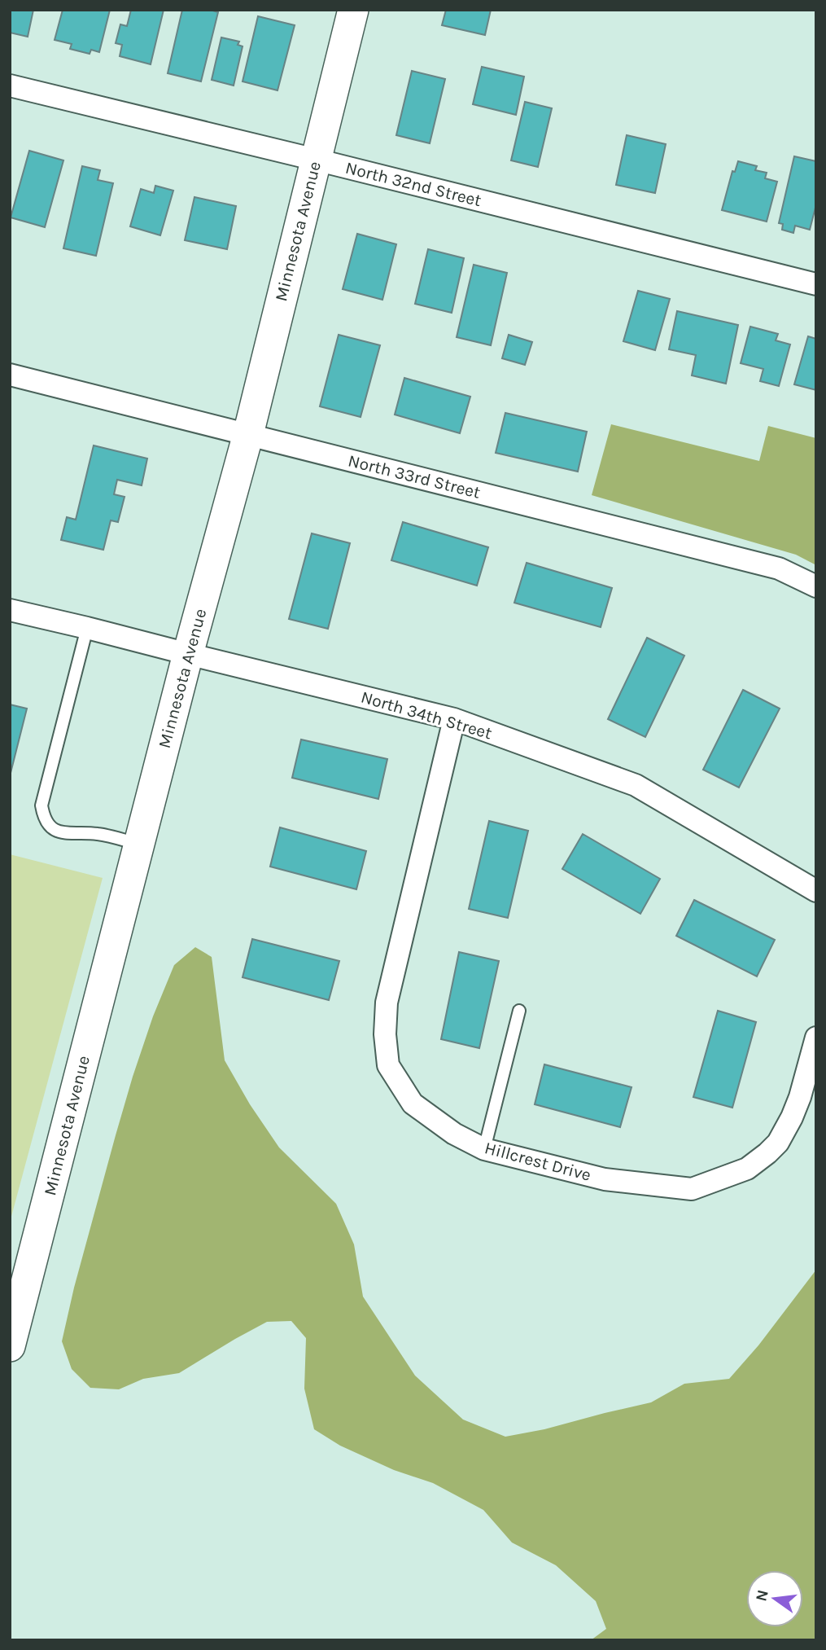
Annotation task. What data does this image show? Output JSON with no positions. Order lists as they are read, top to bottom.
{
  "streets": {
    "main road": ["Minnesota Avenue"],
    "street": [
      "North 32nd Street",
      "North 33rd Street",
      "North 34th Street",
      "Hillcrest Drive"
    ]
  },
  "crossings": [
    ["North 32nd Street", "Minnesota Avenue"],
    ["Minnesota Avenue", "North 33rd Street"],
    ["Minnesota Avenue", "North 34th Street"],
    ["North 34th Street", "Hillcrest Drive"]
  ],
  "north": "left"
}
